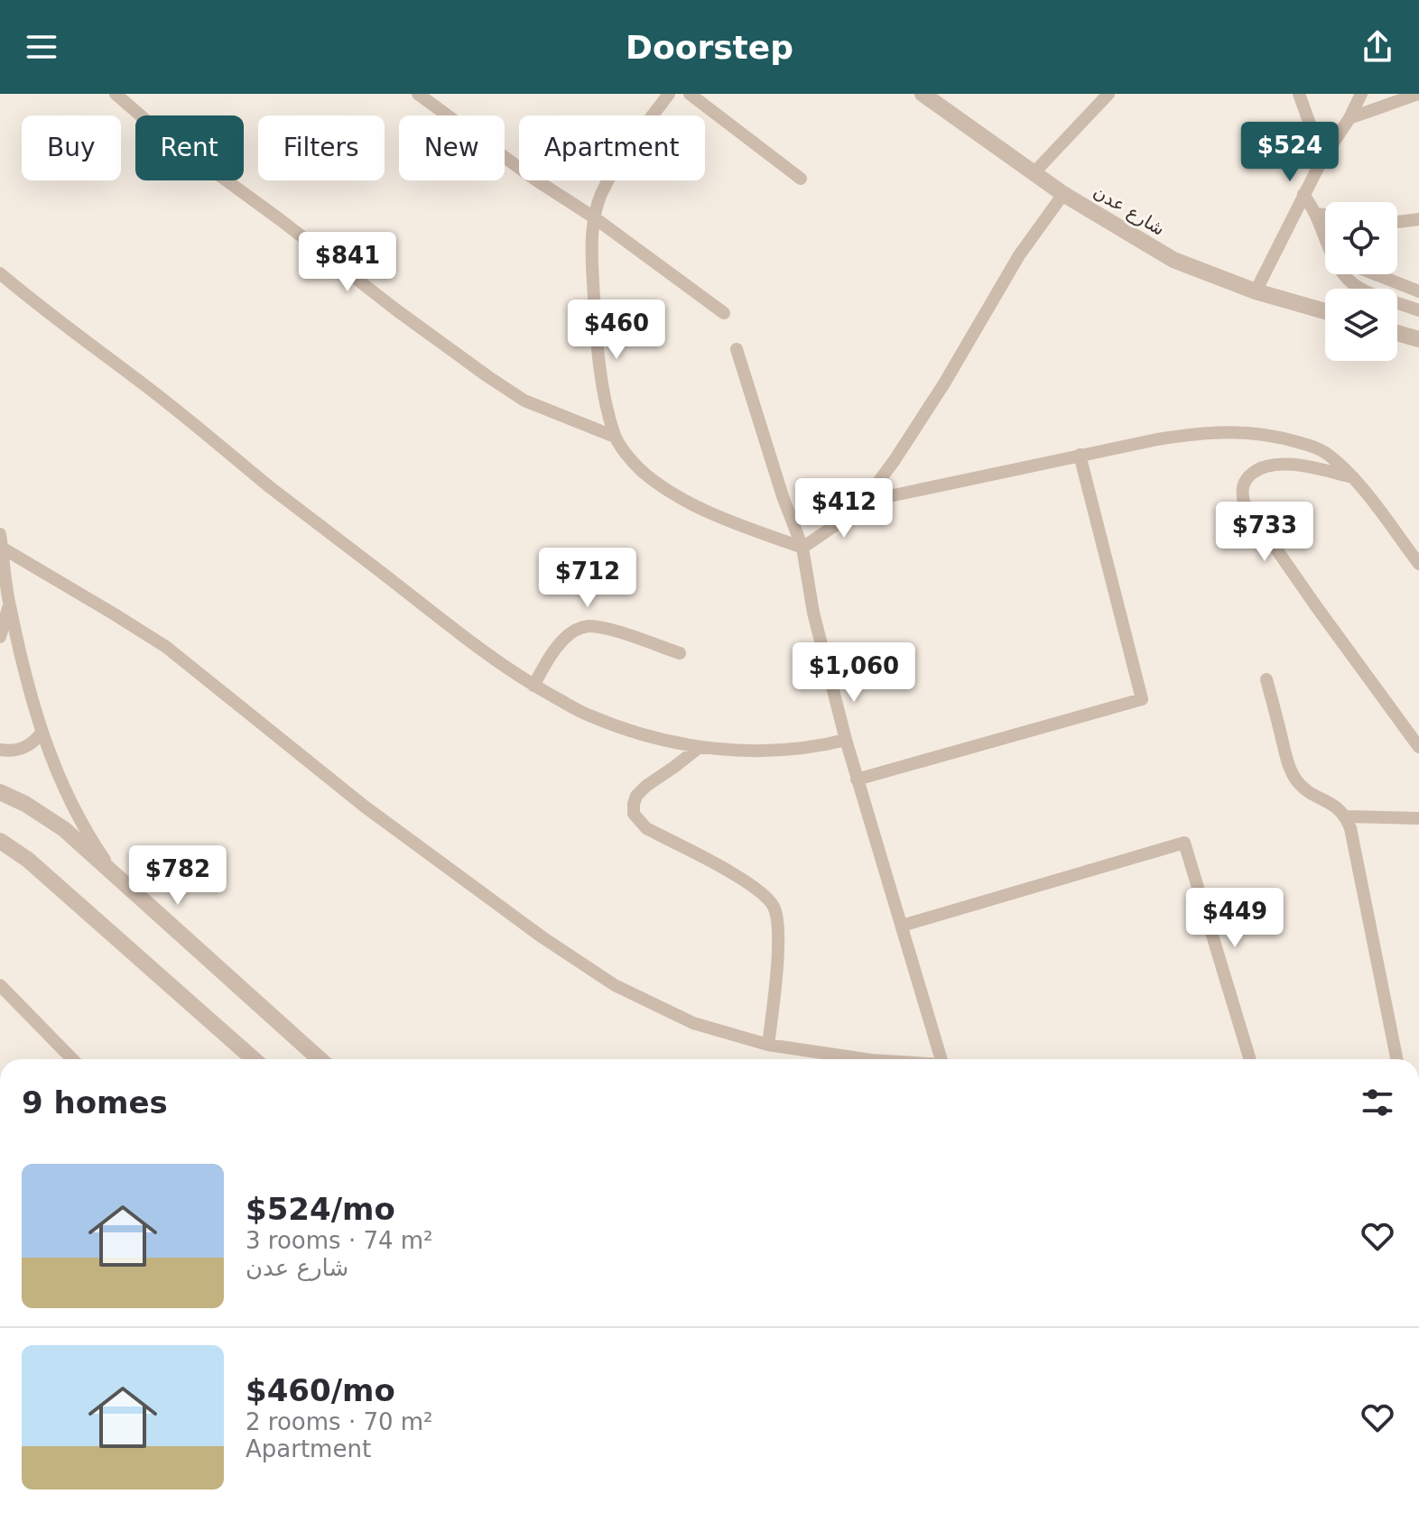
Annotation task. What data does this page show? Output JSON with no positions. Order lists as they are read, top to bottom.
{
  "streets": {
    "street": ["شارع عدن"]
  },
  "page": {
    "header": "Doorstep",
    "chip": [
      "Buy",
      "Rent",
      "Filters",
      "New",
      "Apartment"
    ],
    "price": [
      "$524",
      "$841",
      "$460",
      "$412",
      "$733",
      "$712",
      "$1,060",
      "$782",
      "$449"
    ],
    "heading": "9 homes",
    "list": [
      {
        "name": "$524/mo",
        "note": "3 rooms · 74 m² · شارع عدن"
      },
      {
        "name": "$460/mo",
        "note": "2 rooms · 70 m² · Apartment"
      }
    ]
  }
}
